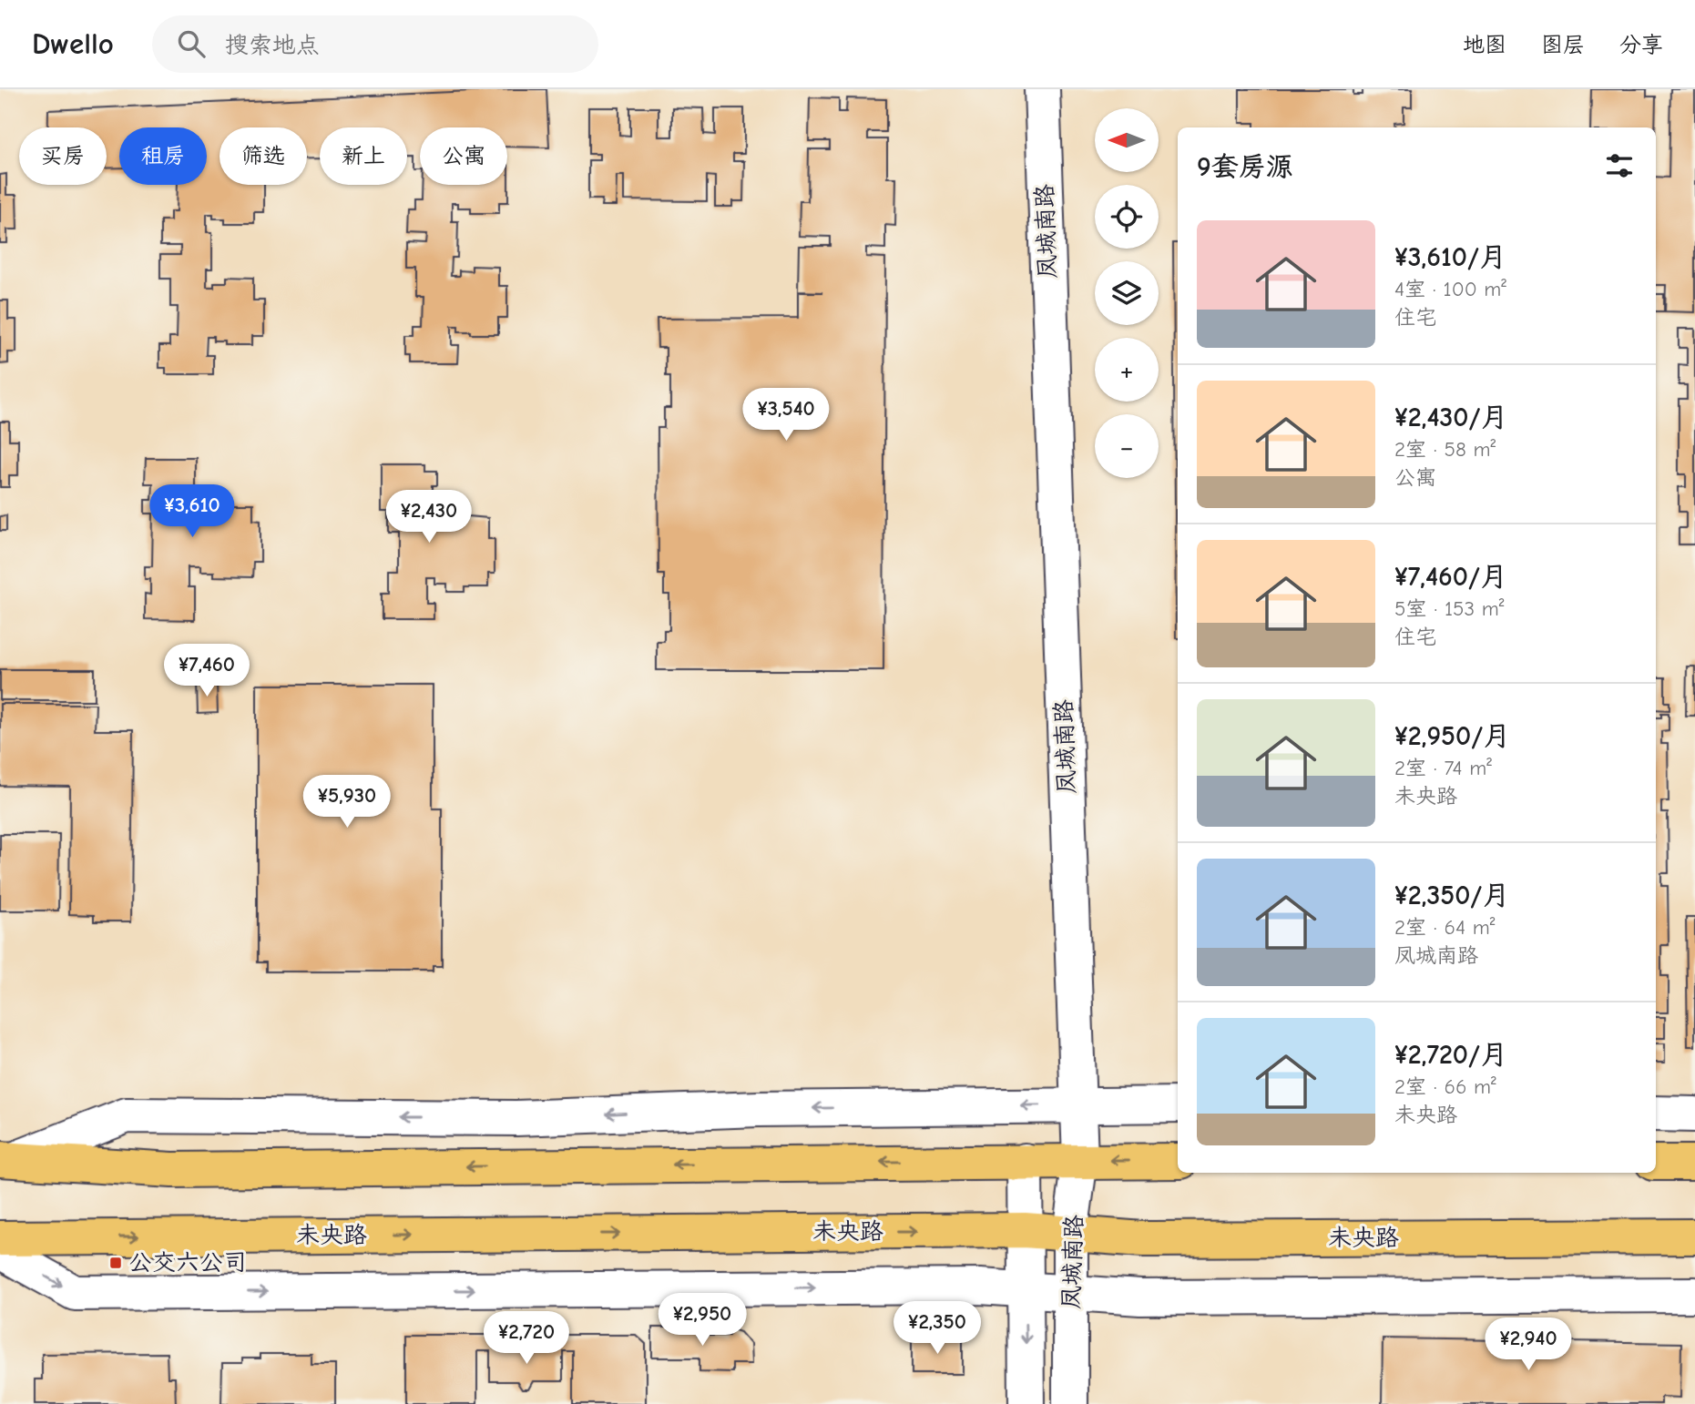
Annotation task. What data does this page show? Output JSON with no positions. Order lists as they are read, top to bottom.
{
  "streets": {
    "main road": ["未央路"],
    "street": ["凤城南路"]
  },
  "crossings": [
    ["凤城南路", "未央路"]
  ],
  "places": {
    "transit": ["公交六公司"]
  },
  "north": "left",
  "page": {
    "header": "Dwello",
    "search": "搜索地点",
    "nav": ["地图", "图层", "分享"],
    "map_buttons": ["+", "−"],
    "chip": [
      "买房",
      "租房",
      "筛选",
      "新上",
      "公寓"
    ],
    "heading": "9套房源",
    "list": [
      {
        "name": "¥3,610/月",
        "note": "4室 · 100 m² · 住宅"
      },
      {
        "name": "¥2,430/月",
        "note": "2室 · 58 m² · 公寓"
      },
      {
        "name": "¥7,460/月",
        "note": "5室 · 153 m² · 住宅"
      },
      {
        "name": "¥2,950/月",
        "note": "2室 · 74 m² · 未央路"
      },
      {
        "name": "¥2,350/月",
        "note": "2室 · 64 m² · 凤城南路"
      },
      {
        "name": "¥2,720/月",
        "note": "2室 · 66 m² · 未央路"
      }
    ],
    "price": [
      "¥3,540",
      "¥3,610",
      "¥2,430",
      "¥7,460",
      "¥5,930",
      "¥2,950",
      "¥2,350",
      "¥2,720",
      "¥2,940"
    ]
  }
}
